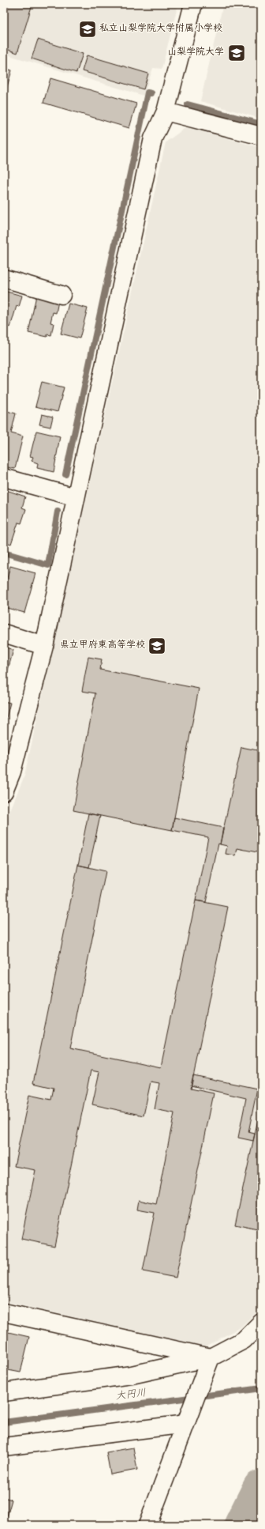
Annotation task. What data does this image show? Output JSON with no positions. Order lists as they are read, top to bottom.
{
  "water": ["大円川"],
  "places": {
    "school or university": ["私立山梨学院大学附属小学校", "山梨学院大学", "県立甲府東高等学校"]
  }
}
